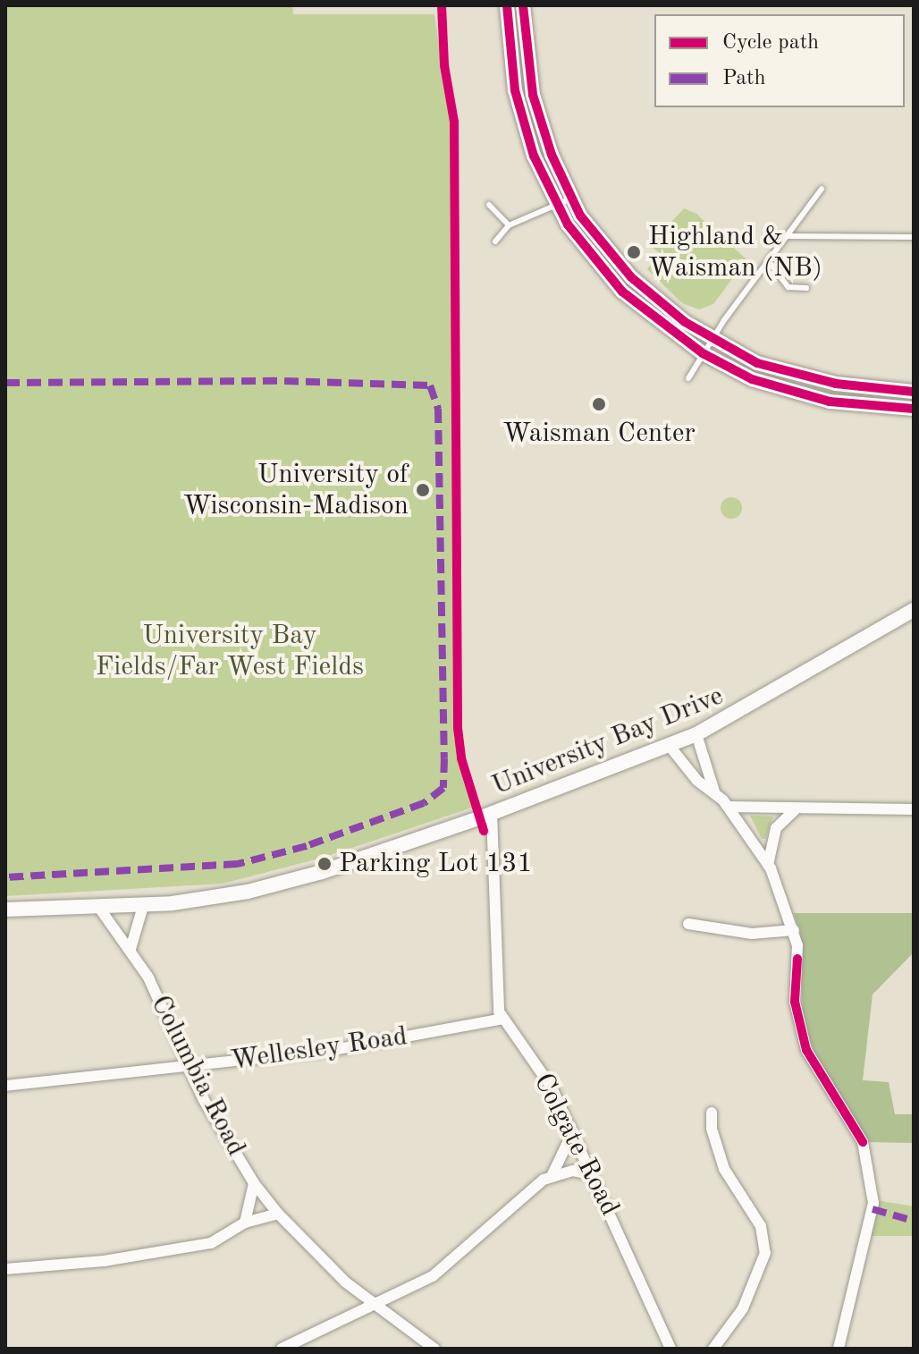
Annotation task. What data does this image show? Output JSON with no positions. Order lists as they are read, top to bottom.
{
  "streets": {
    "street": [
      "University Bay Drive",
      "Wellesley Road",
      "Columbia Road",
      "Colgate Road"
    ]
  },
  "crossings": [
    ["University Bay Drive", "Columbia Road"],
    ["University Bay Drive", "Colgate Road"],
    ["Wellesley Road", "Columbia Road"],
    ["Wellesley Road", "Colgate Road"]
  ],
  "parks": ["University Bay Fields/Far West Fields"],
  "places": [
    "Highland & Waisman (NB)",
    "Waisman Center",
    "University of Wisconsin-Madison",
    "Parking Lot 131"
  ],
  "legend": ["Cycle path", "Path"]
}
